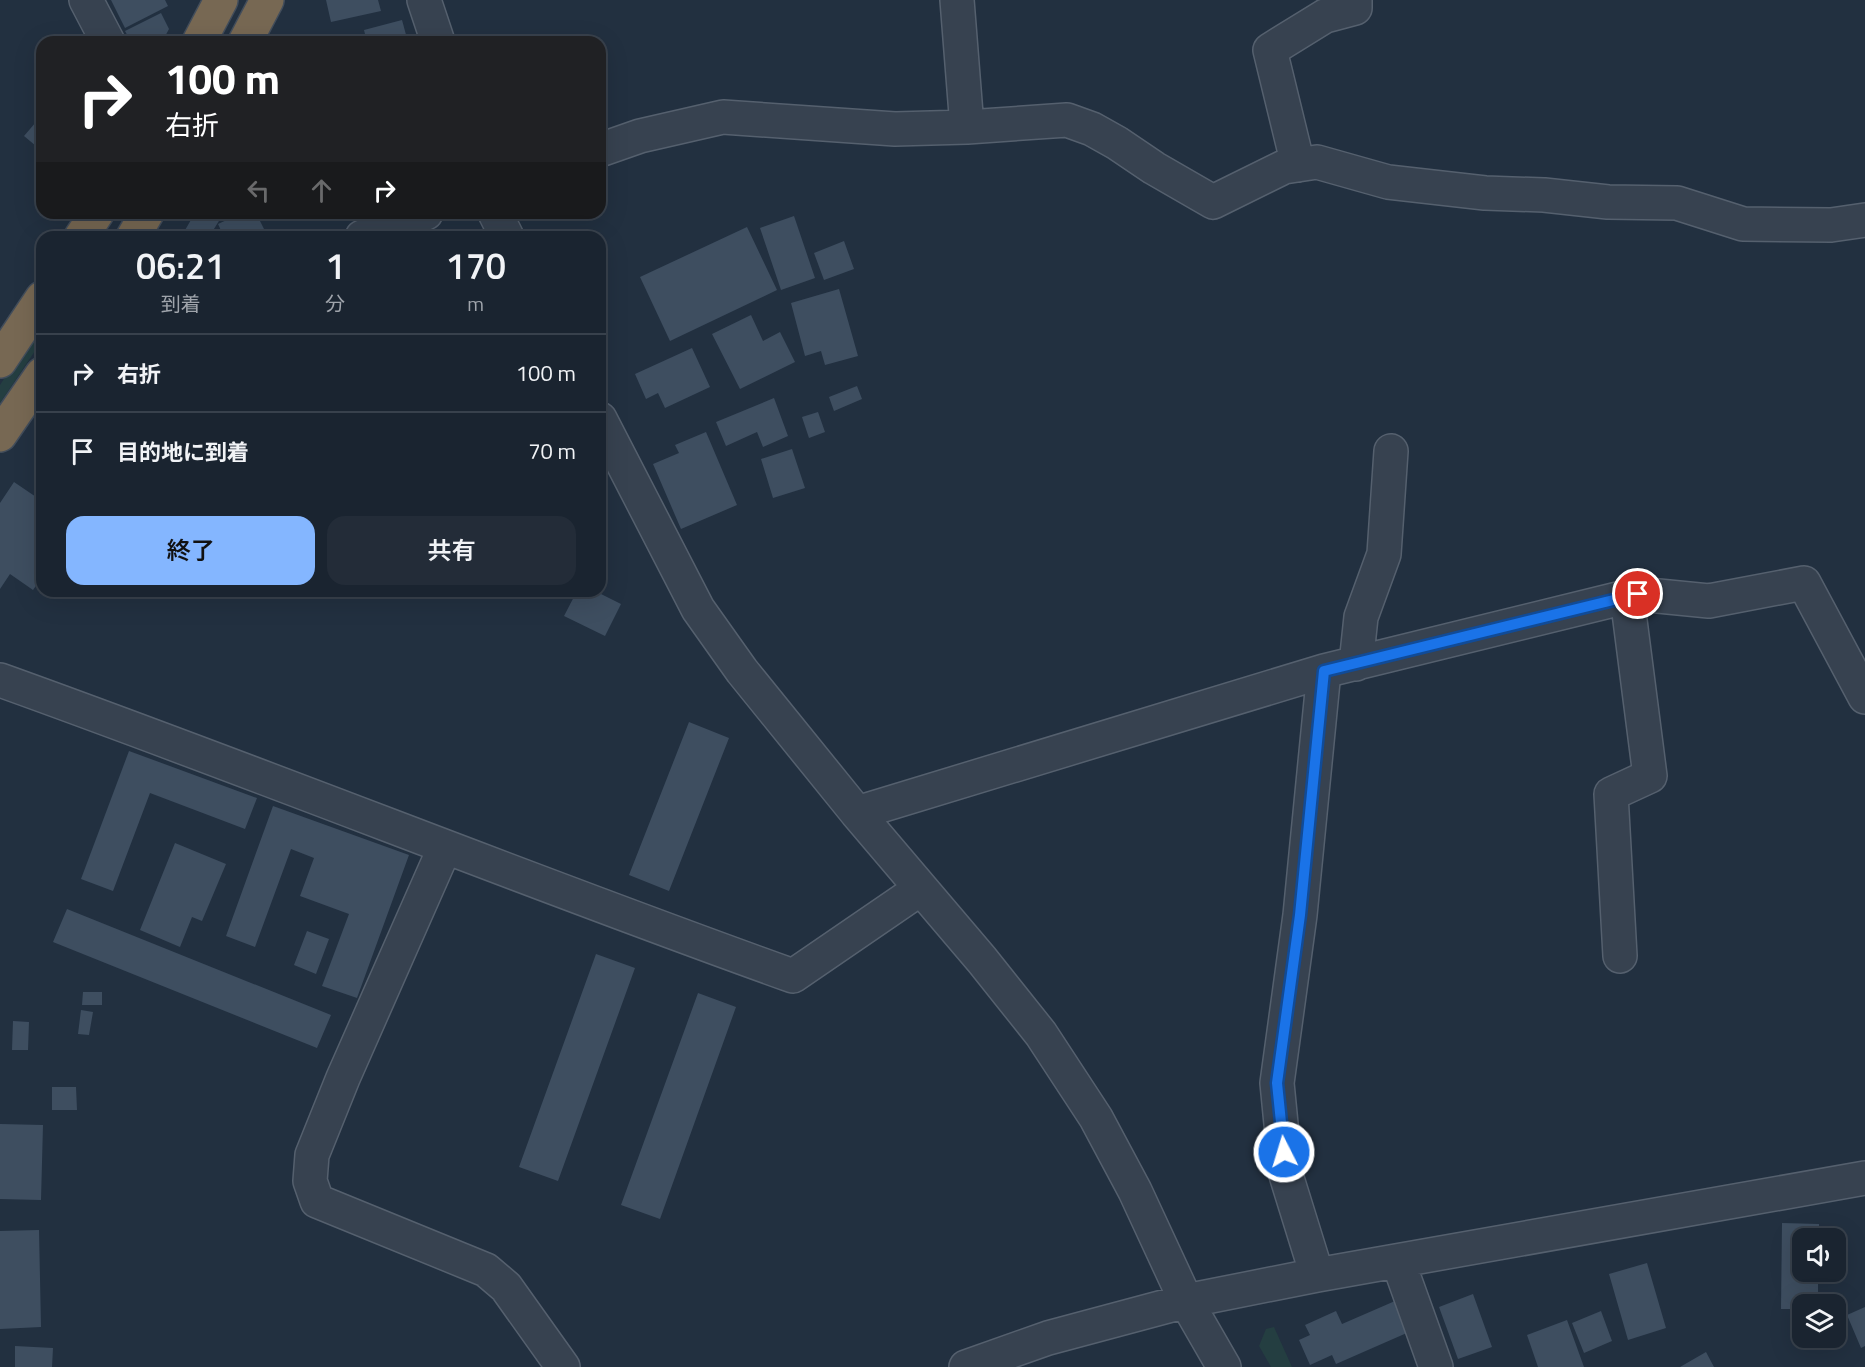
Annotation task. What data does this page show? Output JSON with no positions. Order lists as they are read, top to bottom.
{
  "page": {
    "turn": ["100 m", "右折"],
    "eta": [
      "06:21",
      "到着",
      "1",
      "分",
      "170",
      "m"
    ],
    "list": [
      {
        "name": "右折",
        "value": "100 m"
      },
      {
        "name": "目的地に到着",
        "value": "70 m"
      }
    ],
    "buttons": ["終了", "共有"]
  }
}
